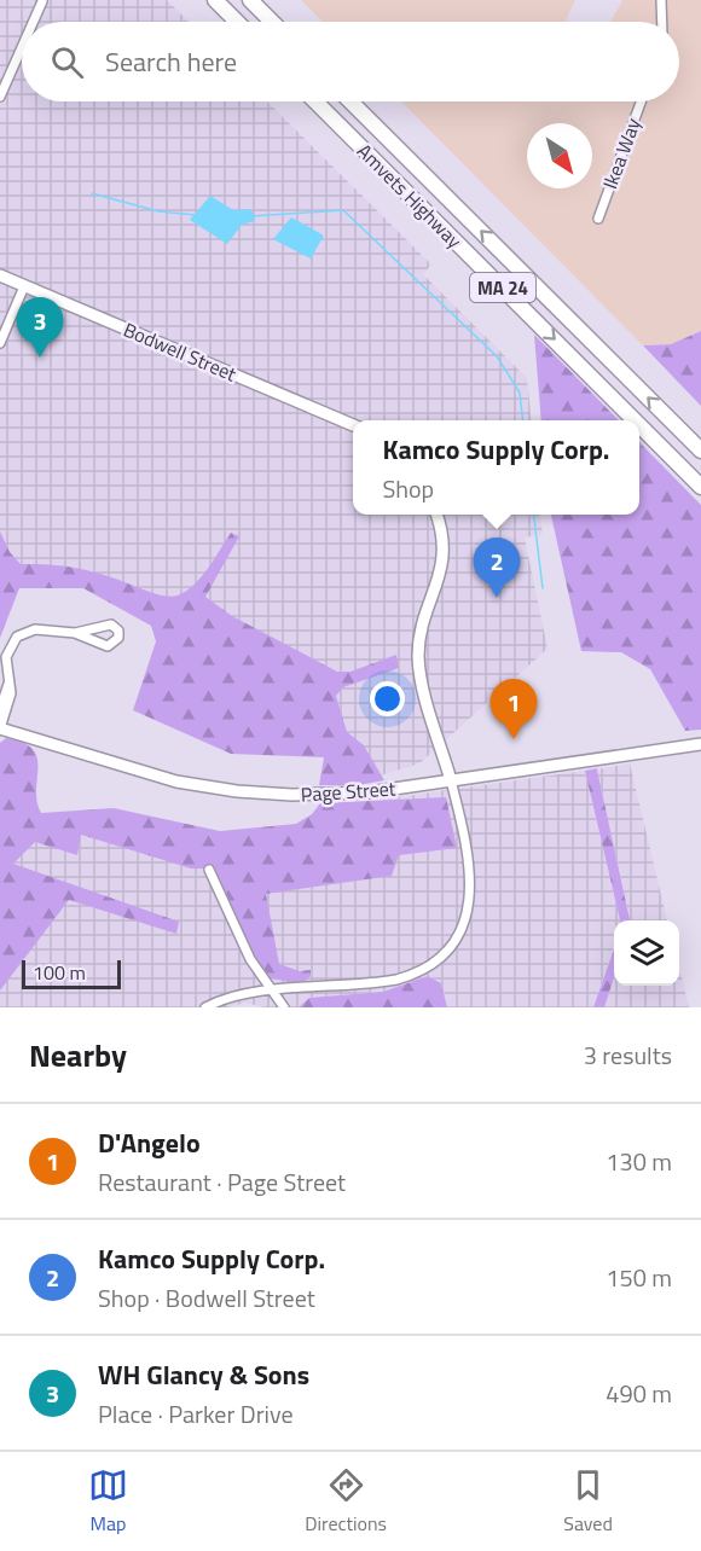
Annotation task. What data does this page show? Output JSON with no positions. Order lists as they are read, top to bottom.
{
  "streets": {
    "highway": ["Amvets Highway", "MA 24"],
    "main road": ["Bodwell Street", "Page Street"],
    "street": ["Ikea Way"]
  },
  "scale_bar": "100 m",
  "north": "bottom right",
  "page": {
    "search": "Search here",
    "pins": ["3", "2", "1"],
    "popup": ["Kamco Supply Corp.", "Shop"],
    "scale": "100 m",
    "heading": ["Nearby", "3 results"],
    "list": [
      {
        "mark": "1",
        "name": "D'Angelo",
        "note": "Restaurant · Page Street",
        "value": "130 m"
      },
      {
        "mark": "2",
        "name": "Kamco Supply Corp.",
        "note": "Shop · Bodwell Street",
        "value": "150 m"
      },
      {
        "mark": "3",
        "name": "WH Glancy & Sons",
        "note": "Place · Parker Drive",
        "value": "490 m"
      }
    ],
    "nav": ["Map", "Directions", "Saved"]
  }
}
